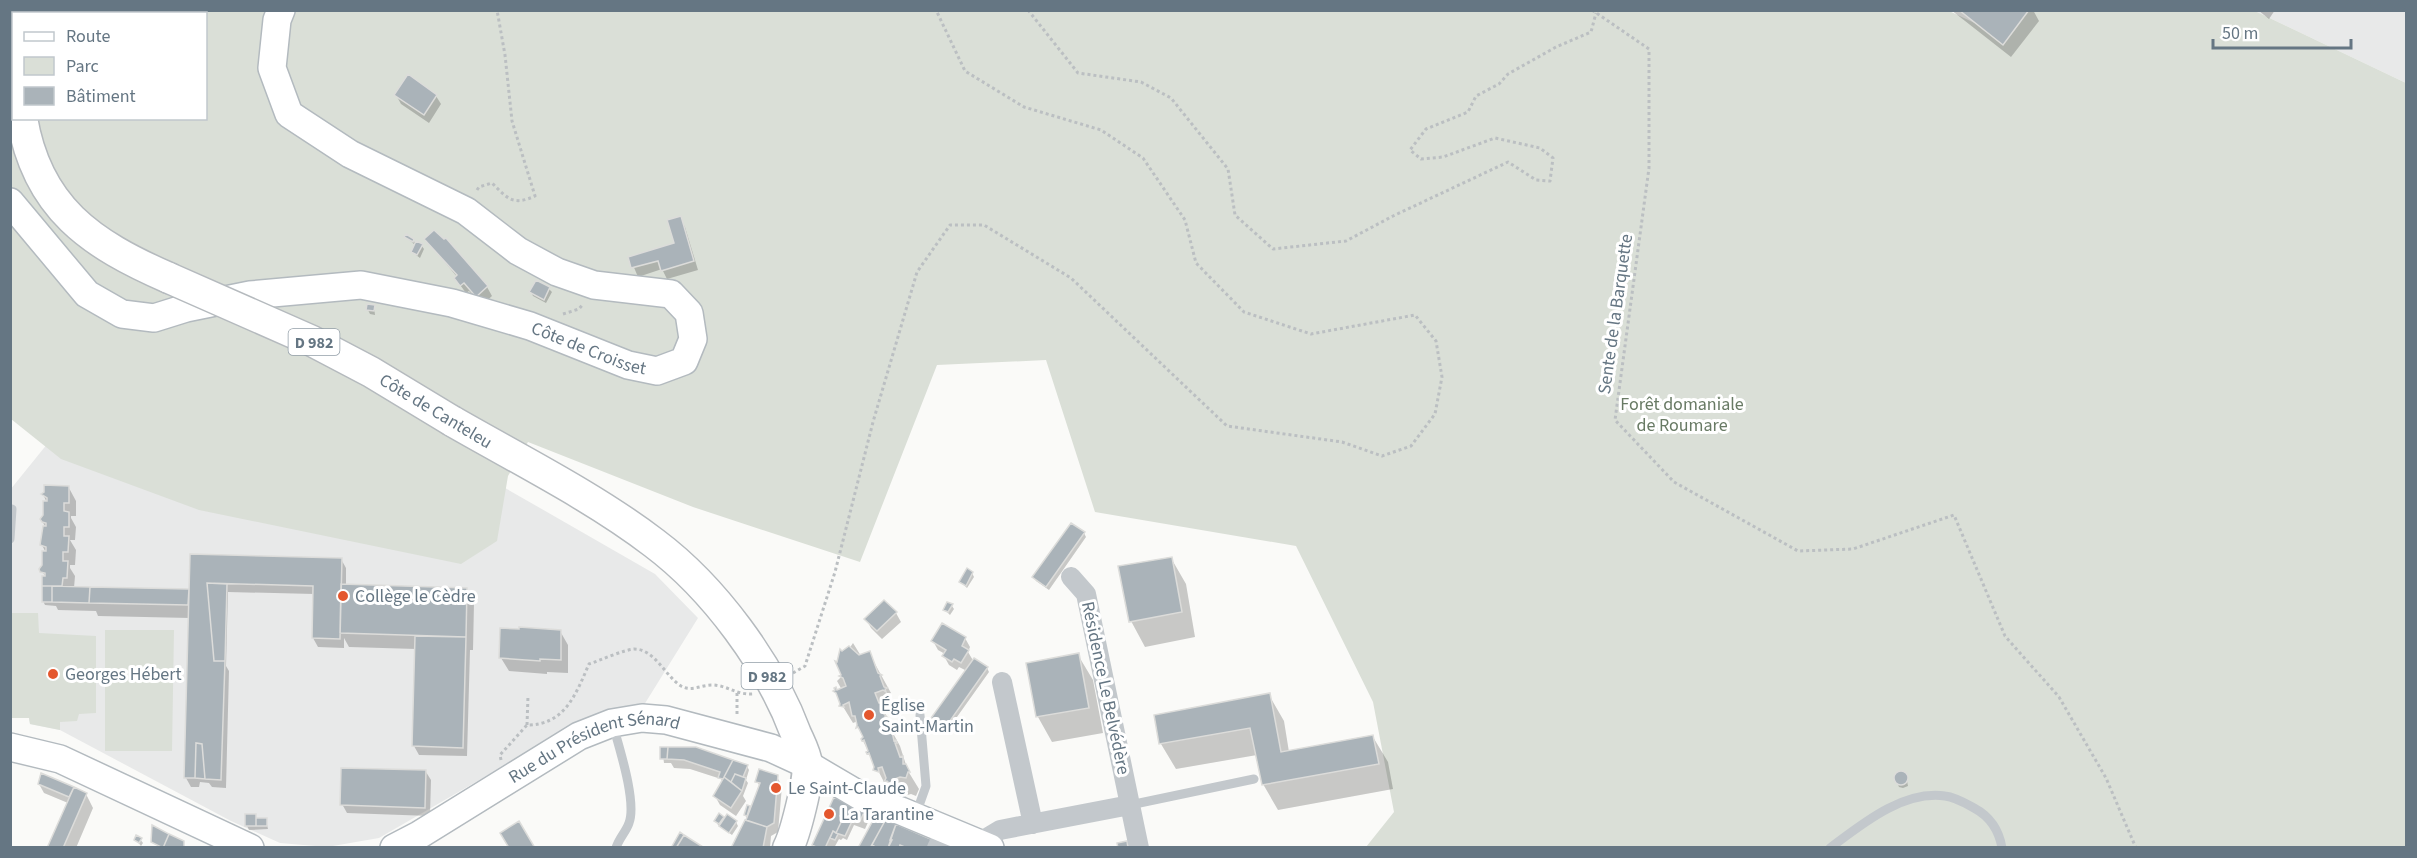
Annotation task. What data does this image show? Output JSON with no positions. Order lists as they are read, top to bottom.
{
  "streets": {
    "main road": ["D 982", "Côte de Canteleu"],
    "street": ["Côte de Croisset", "Résidence Le Belvédère", "Rue du Président Sénard"],
    "path": ["Sente de la Barquette"]
  },
  "crossings": [
    ["Côte de Canteleu", "Rue du Président Sénard"]
  ],
  "parks": ["Forêt domaniale de Roumare"],
  "places": [
    "Collège le Cèdre",
    "Georges Hébert",
    "Église Saint-Martin",
    "Le Saint-Claude",
    "La Tarantine"
  ],
  "legend": ["Route", "Parc", "Bâtiment"],
  "scale_bar": "50 m"
}
